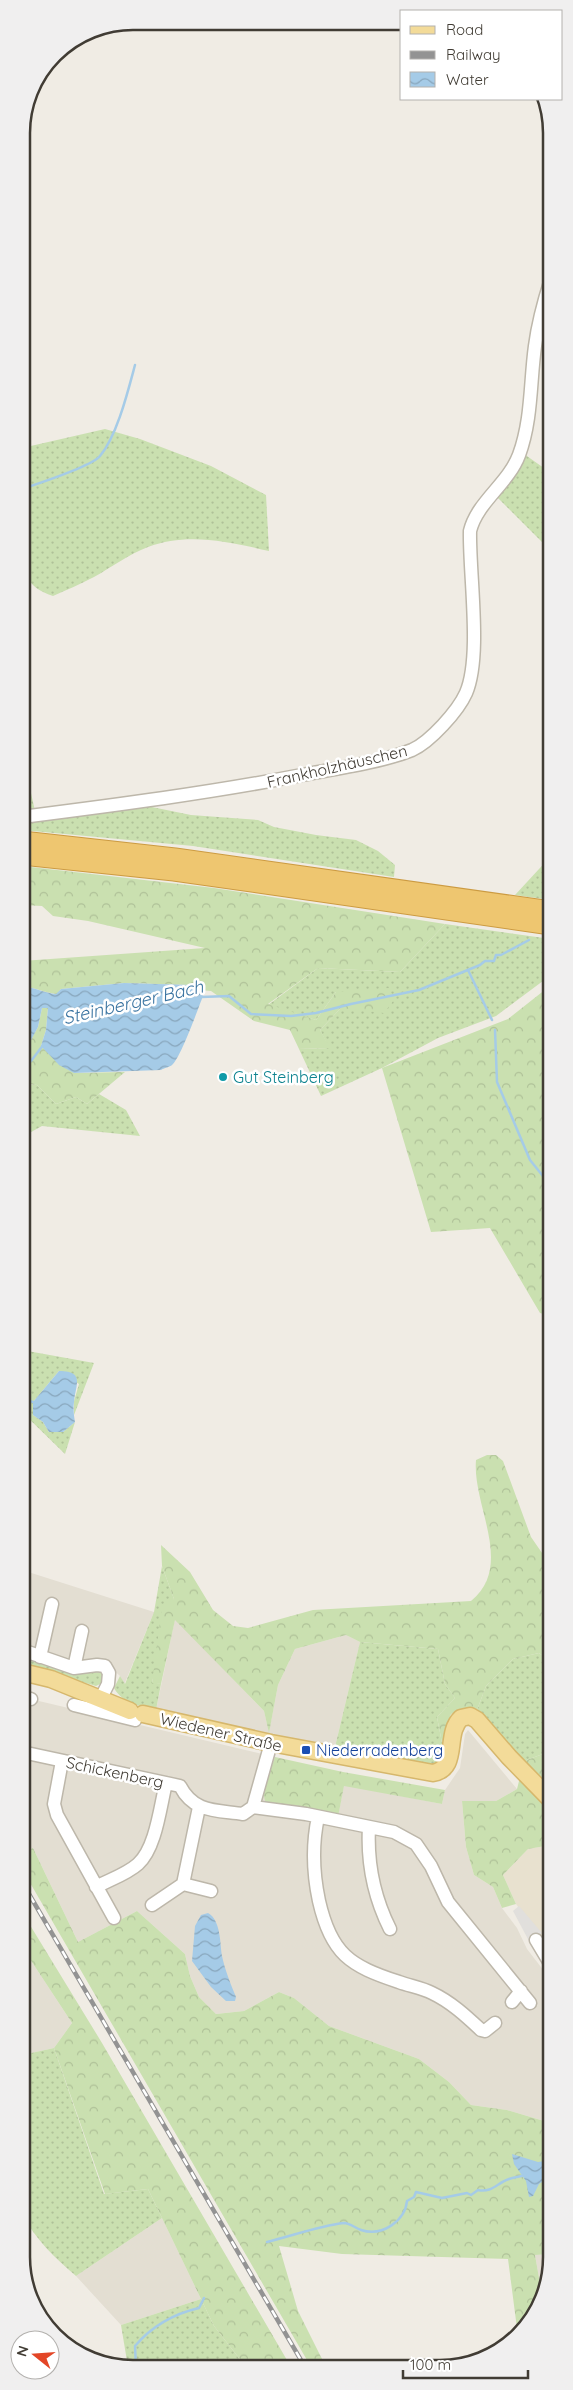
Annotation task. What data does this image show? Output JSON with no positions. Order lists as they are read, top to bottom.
{
  "streets": {
    "main road": ["Wiedener Straße"],
    "street": ["Frankholzhäuschen", "Schickenberg"]
  },
  "water": ["Steinberger Bach"],
  "places": {
    "other": ["Gut Steinberg"],
    "transit": ["Niederradenberg"]
  },
  "legend": ["Road", "Railway", "Water"],
  "scale_bar": "100 m",
  "north": "left"
}
